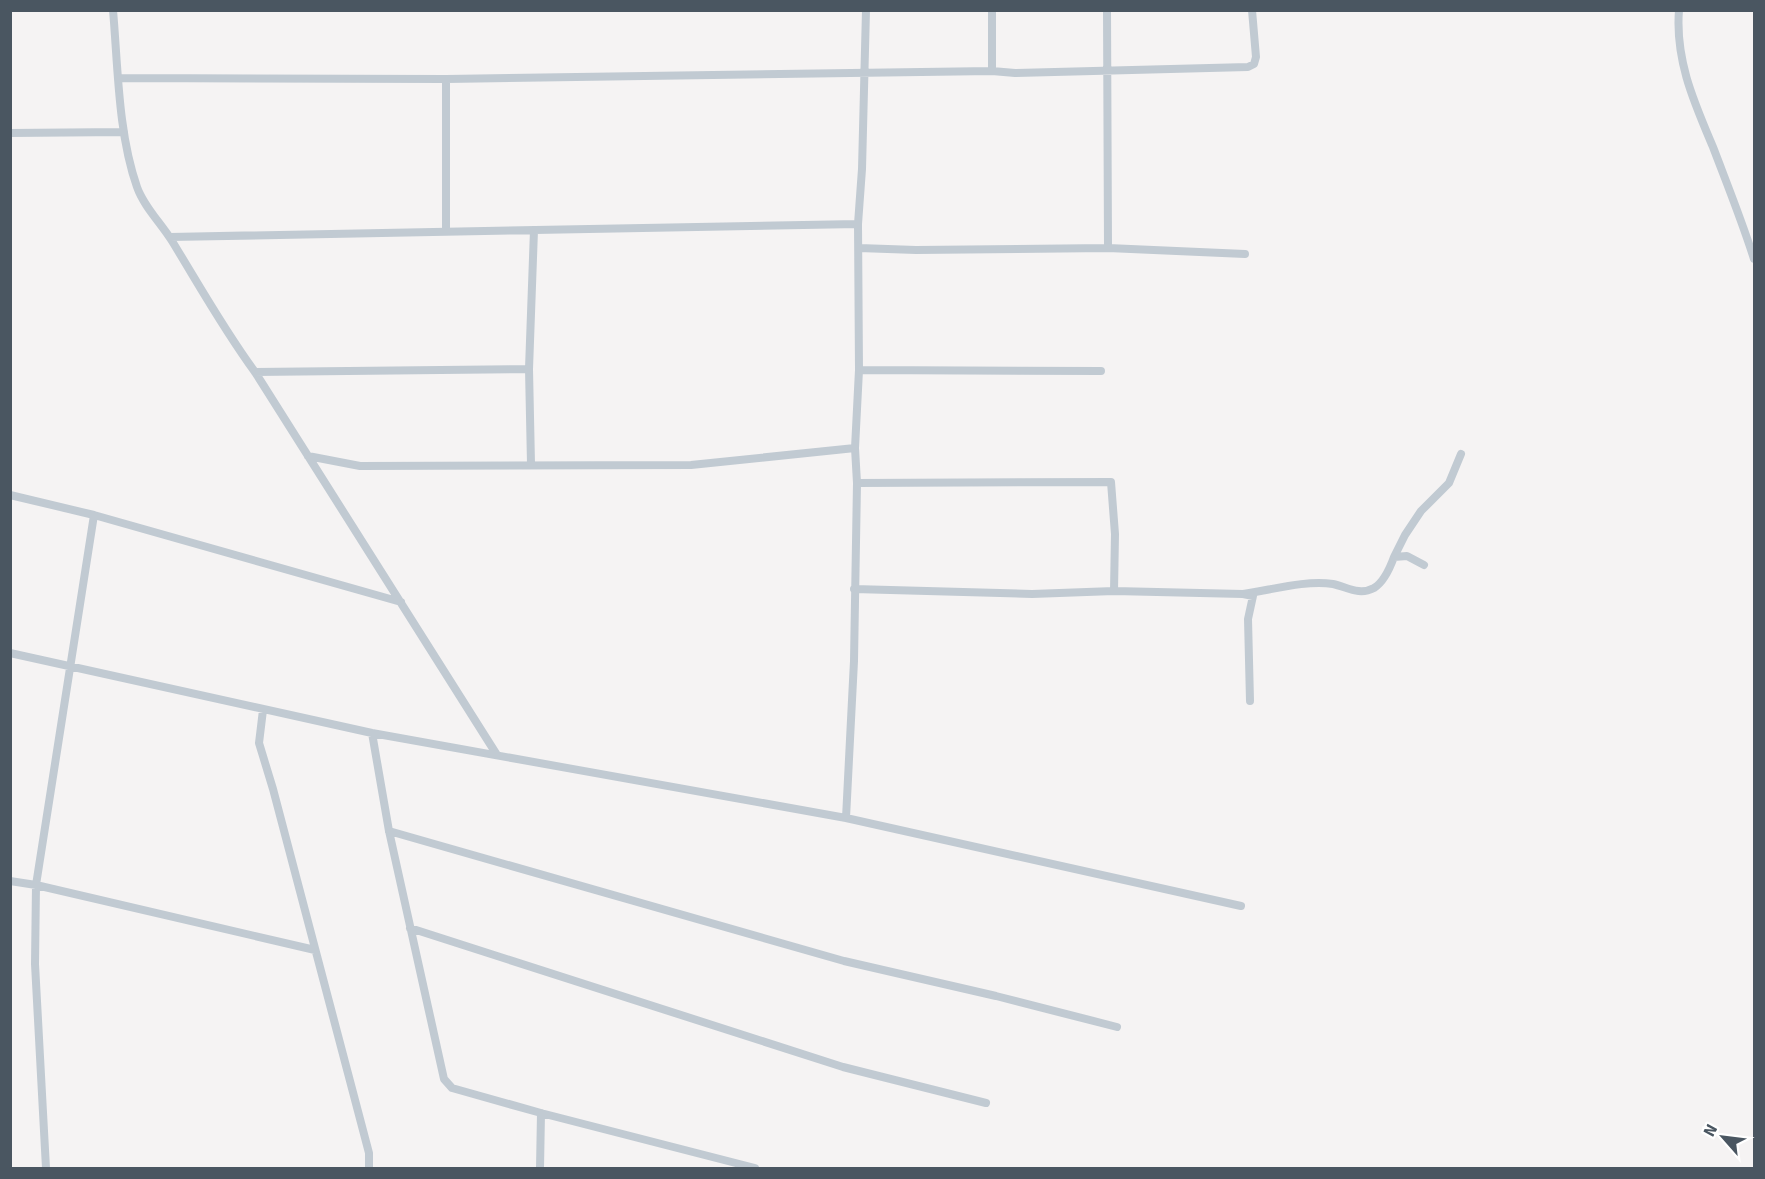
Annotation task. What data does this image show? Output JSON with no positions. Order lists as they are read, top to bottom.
{
  "north": "top left"
}
